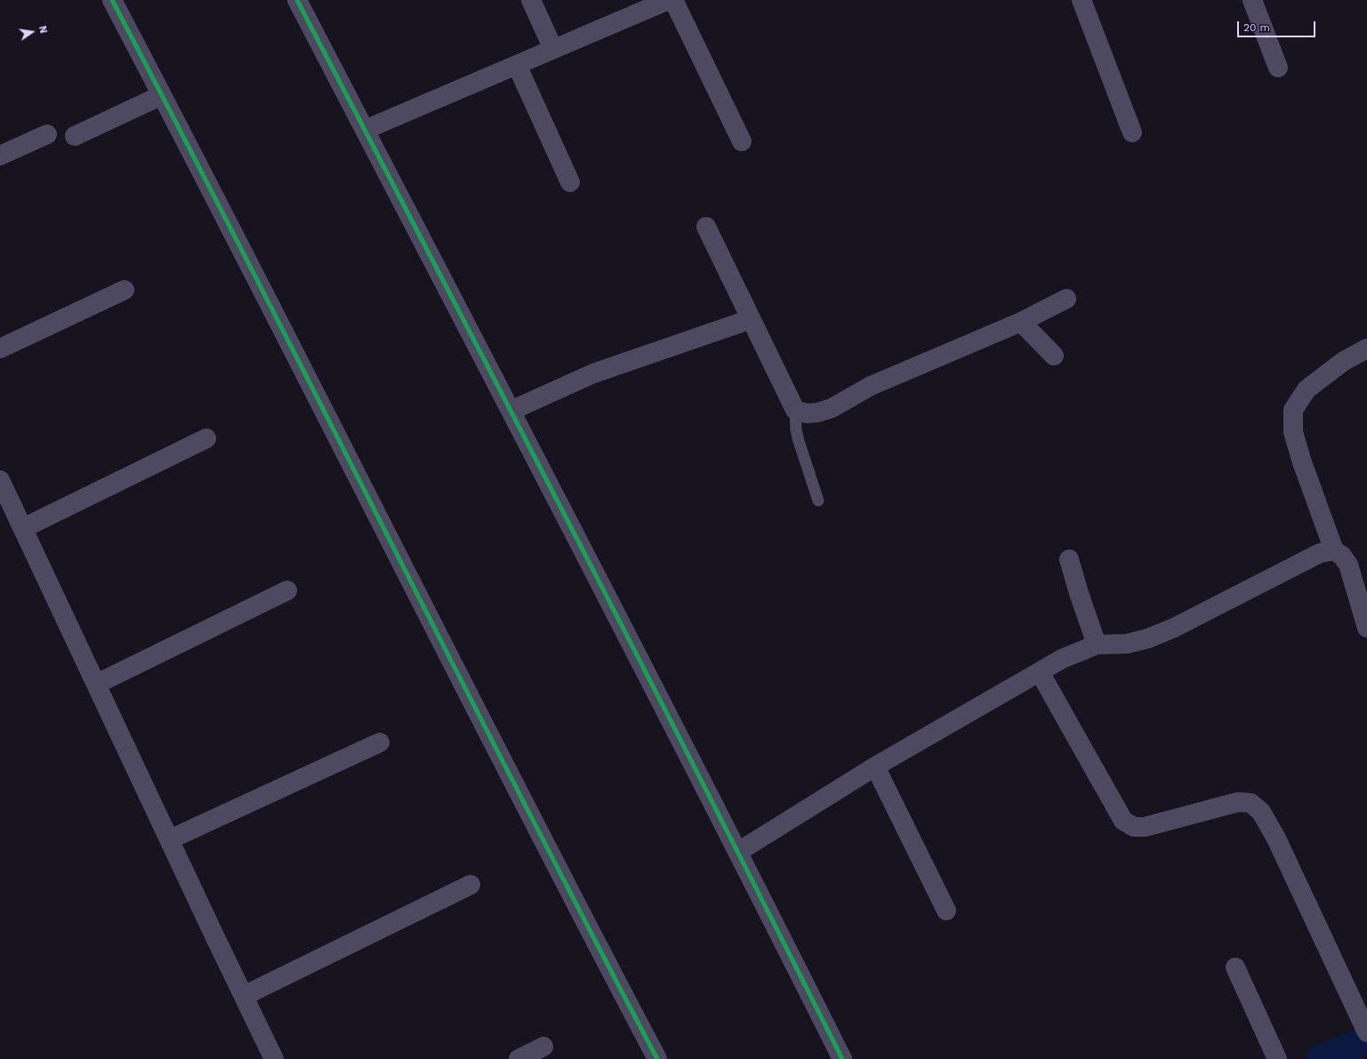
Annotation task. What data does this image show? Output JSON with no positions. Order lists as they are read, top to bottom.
{
  "scale_bar": "20 m",
  "north": "right"
}
